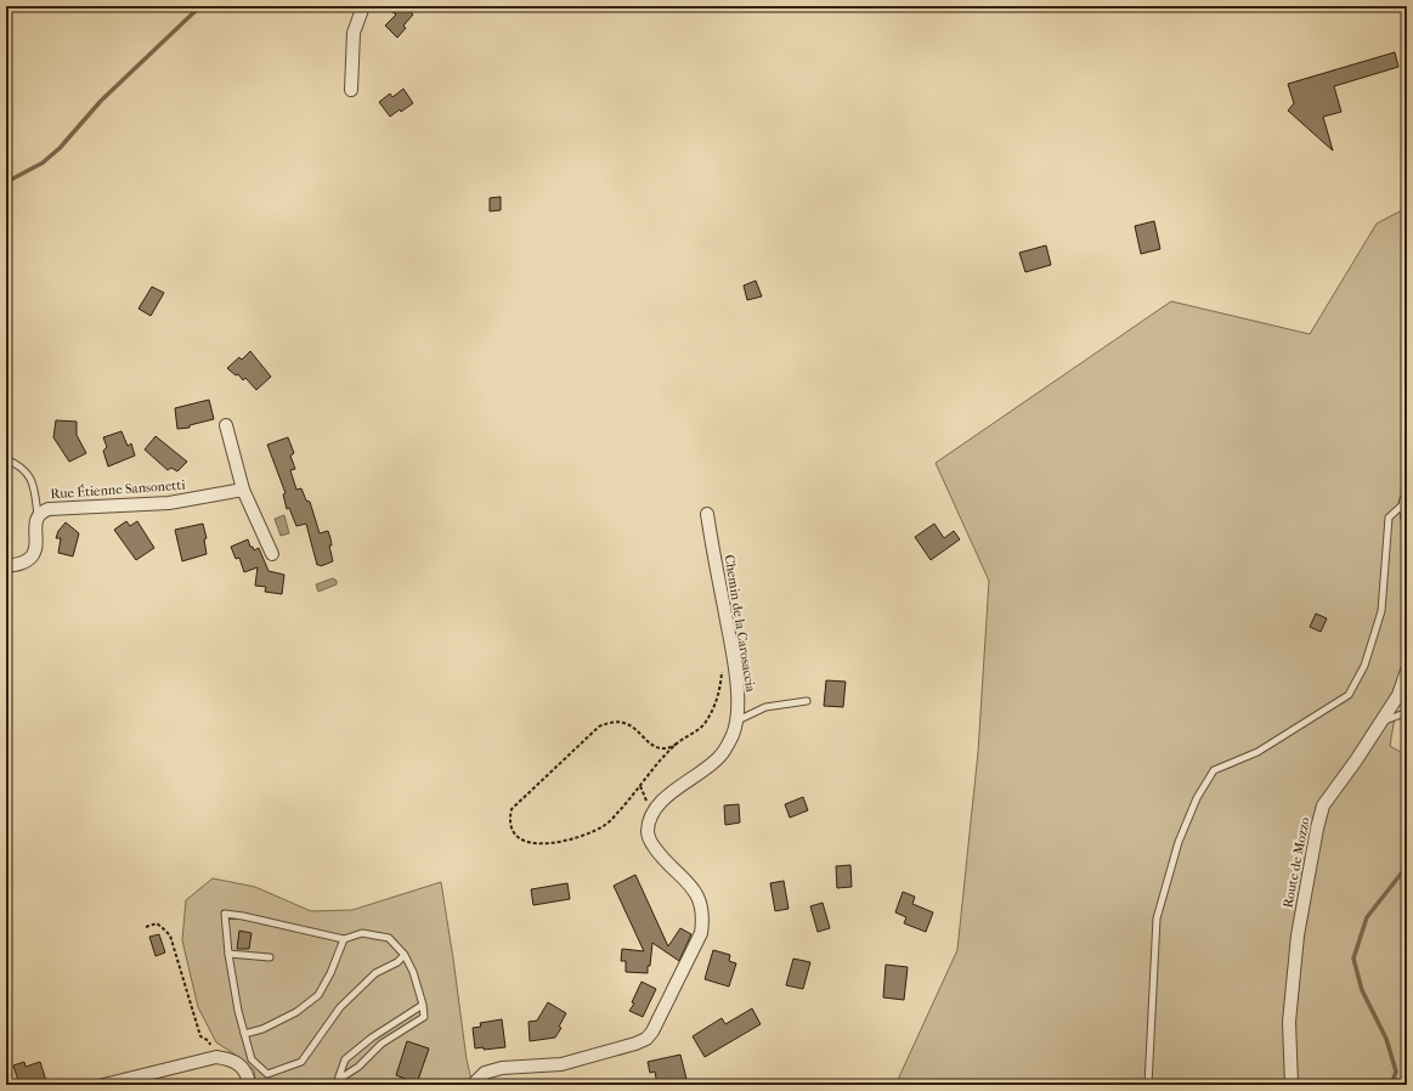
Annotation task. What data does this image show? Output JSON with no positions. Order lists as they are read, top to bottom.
{
  "streets": {
    "street": ["Rue Étienne Sansonetti", "Chemin de la Carosaccia", "Route de Mozzo"]
  }
}
